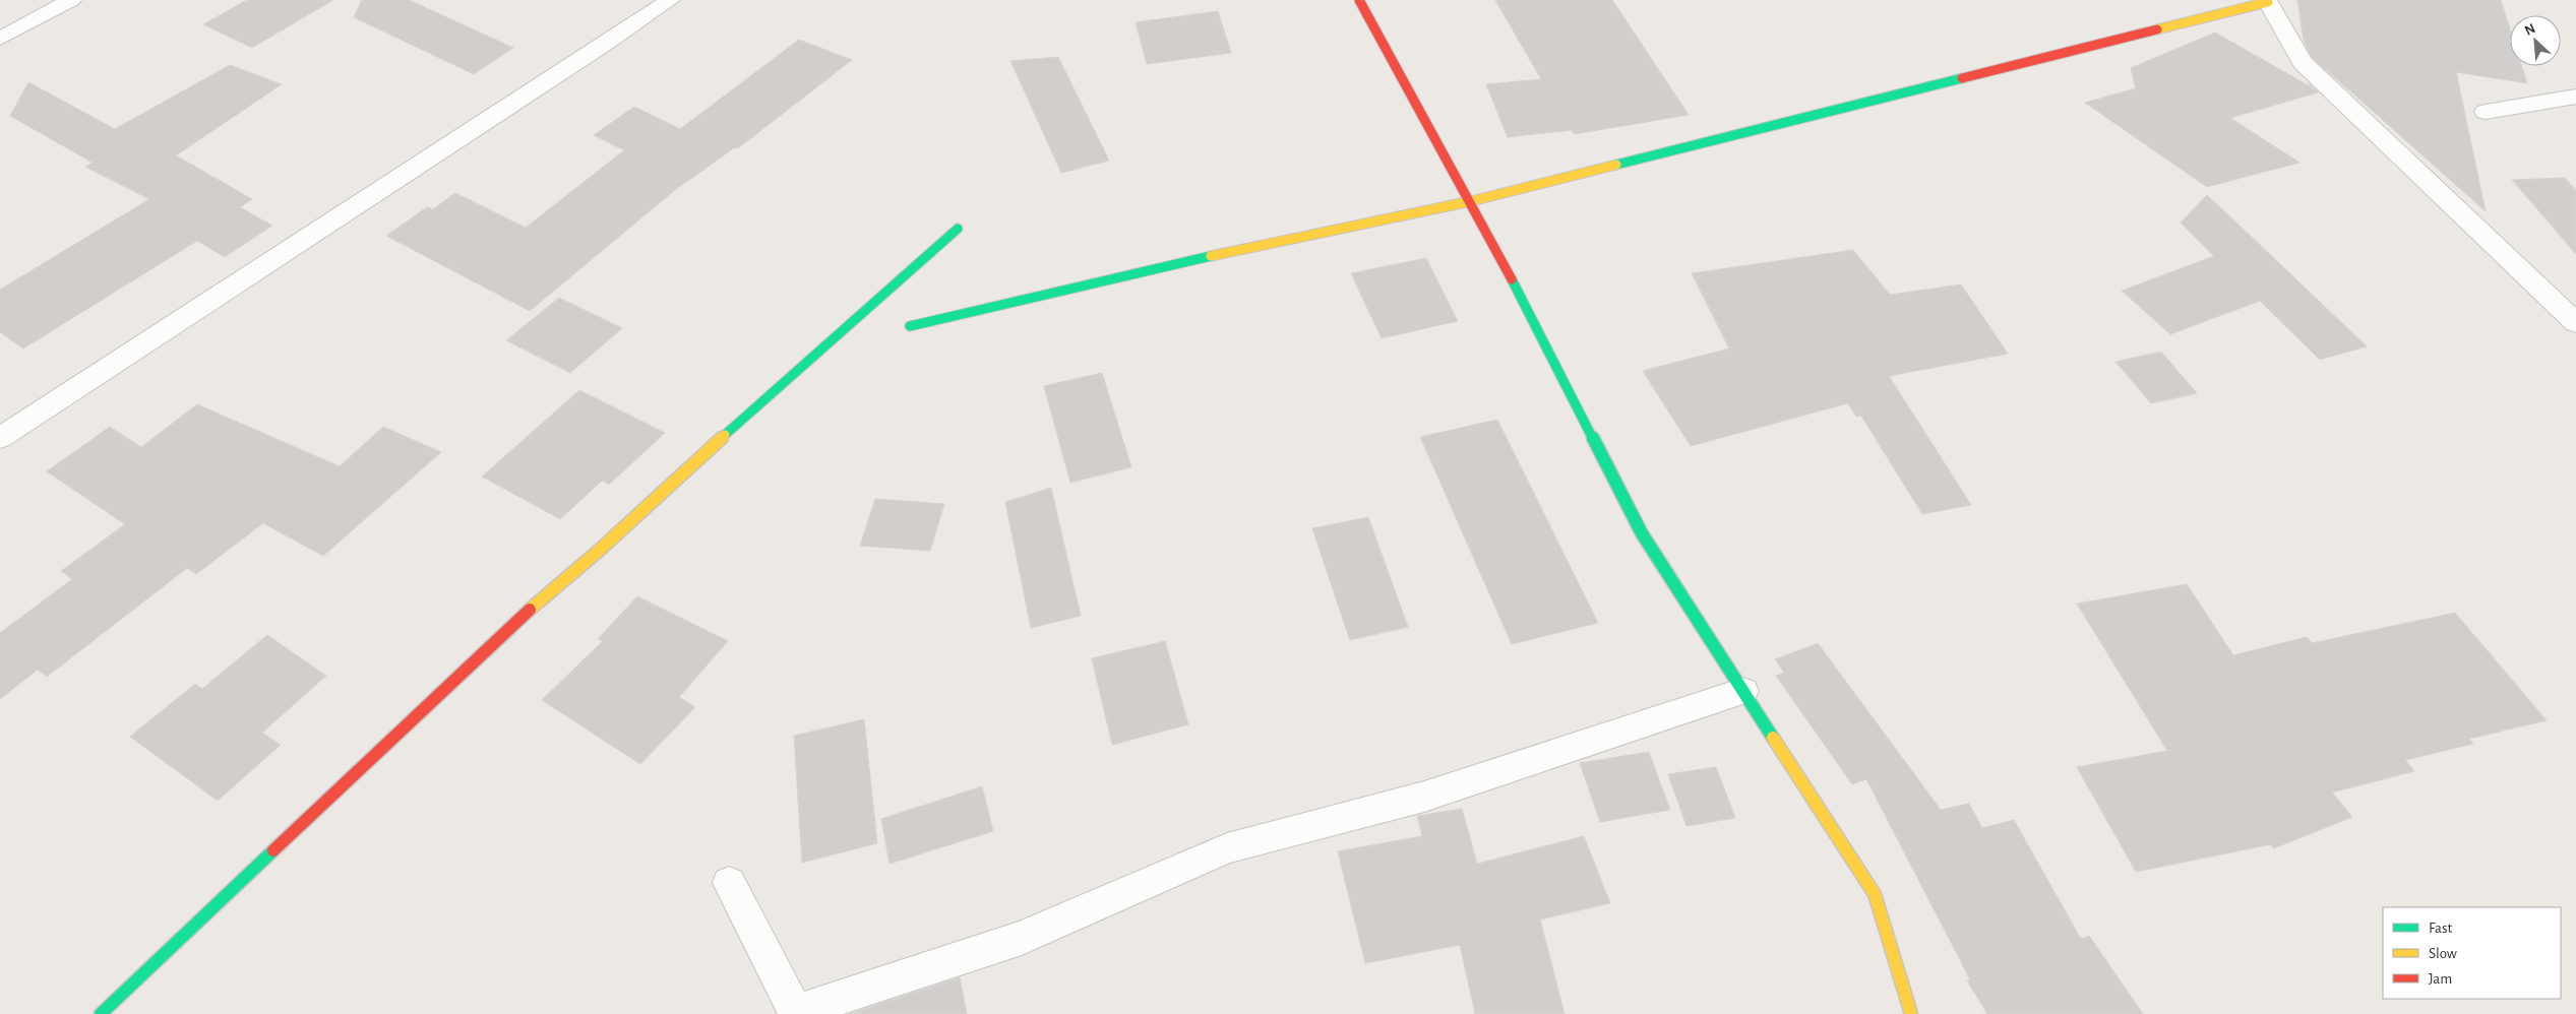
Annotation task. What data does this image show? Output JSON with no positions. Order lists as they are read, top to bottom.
{
  "legend": ["Fast", "Slow", "Jam"],
  "north": "top left"
}
